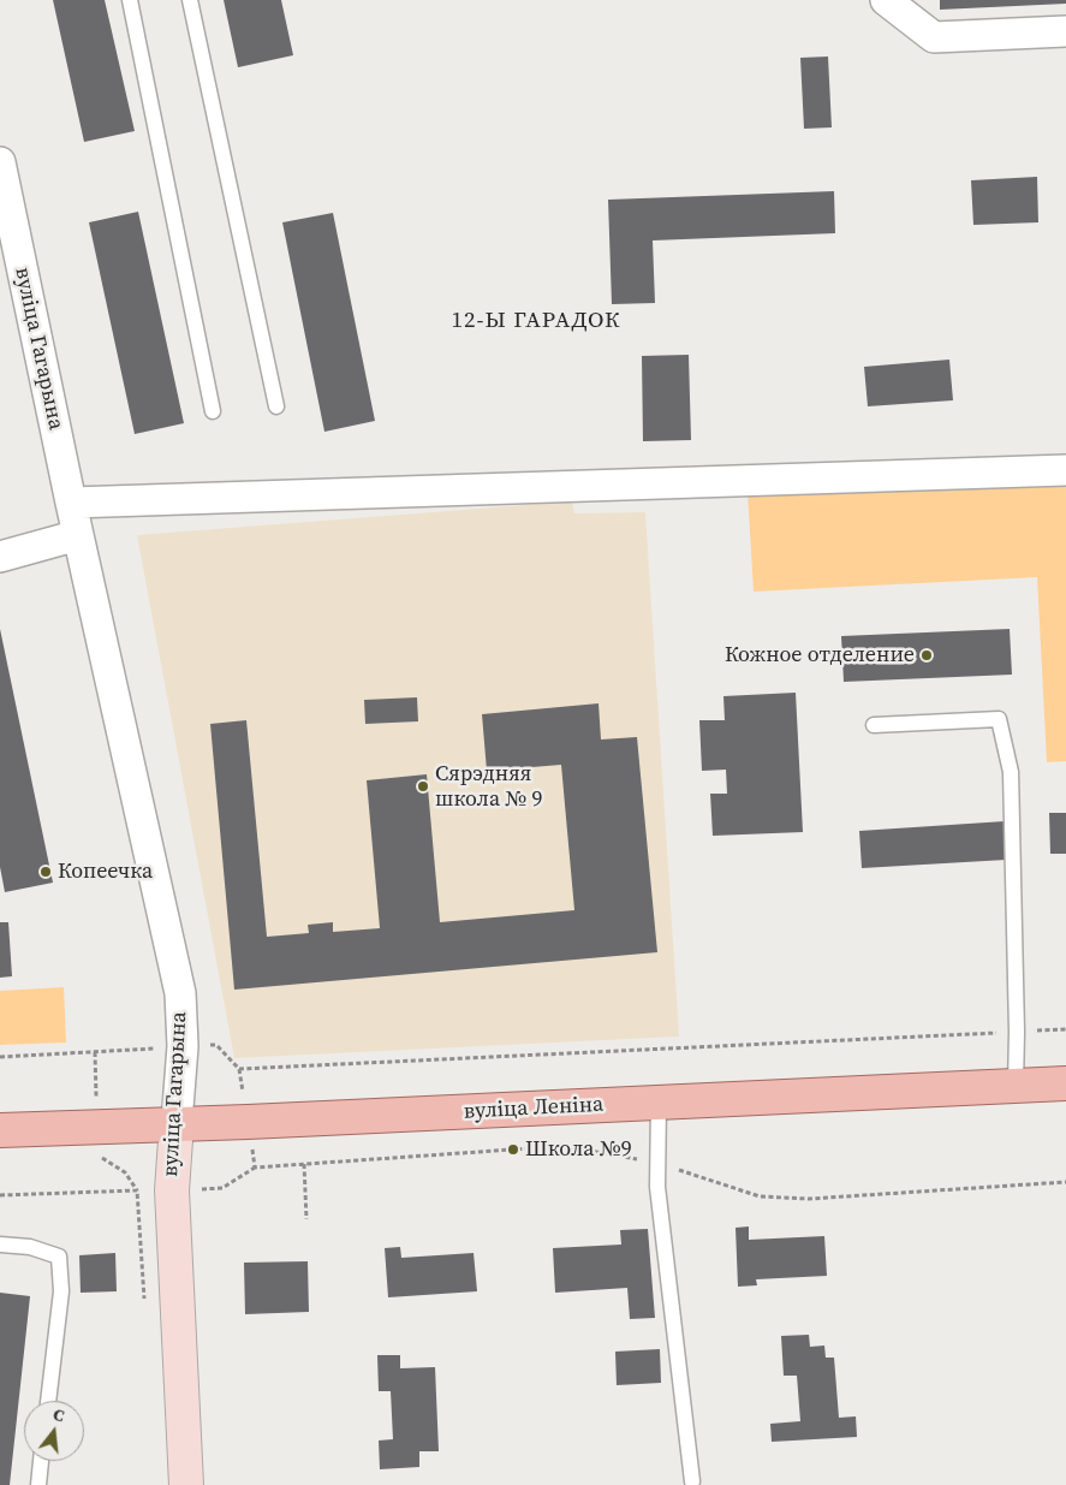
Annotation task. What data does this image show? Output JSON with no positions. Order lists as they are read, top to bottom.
{
  "streets": {
    "main road": ["вуліца Гагарына", "вуліца Леніна"]
  },
  "crossings": [
    ["вуліца Гагарына", "вуліца Леніна"]
  ],
  "districts": ["12-Ы ГАРАДОК"],
  "places": [
    "Кожное отделение",
    "Сярэдняя школа № 9",
    "Копеечка",
    "Школа №9"
  ],
  "north": "top"
}
